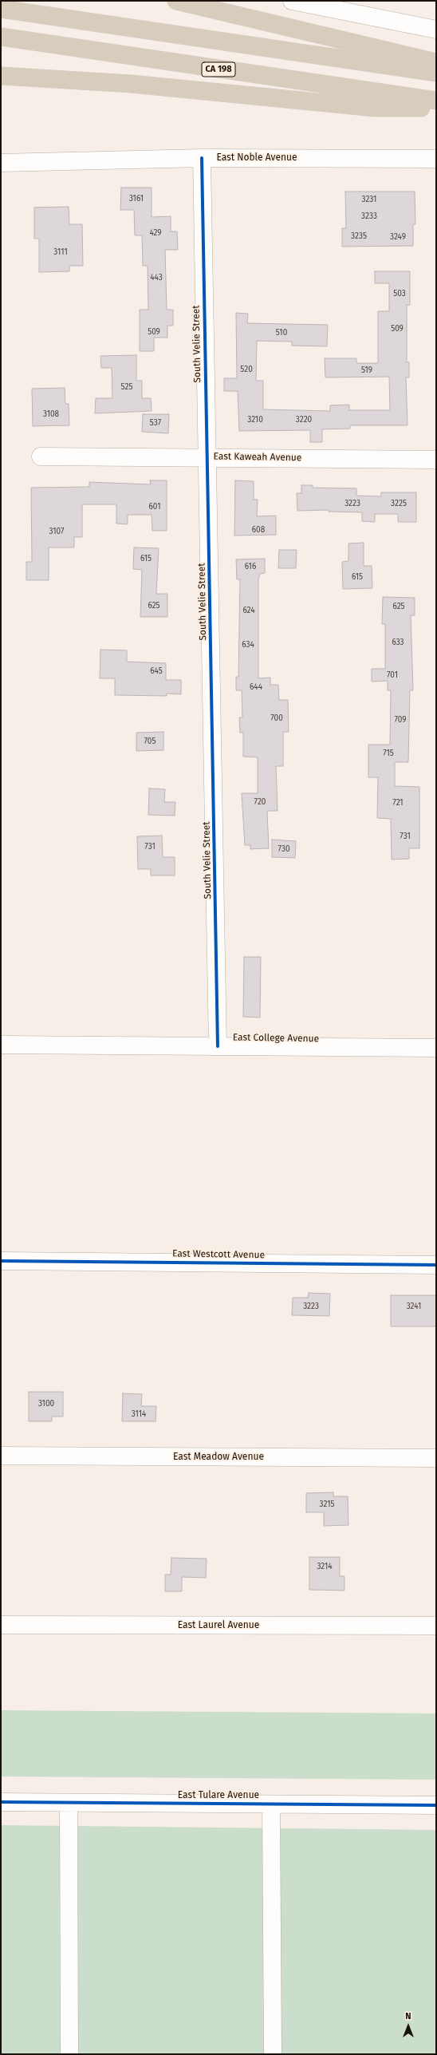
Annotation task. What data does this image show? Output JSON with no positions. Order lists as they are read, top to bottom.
{
  "streets": {
    "highway": ["CA 198"],
    "street": [
      "East Noble Avenue",
      "South Velie Street",
      "East Kaweah Avenue",
      "East College Avenue",
      "East Westcott Avenue",
      "East Meadow Avenue",
      "East Laurel Avenue",
      "East Tulare Avenue"
    ]
  },
  "crossings": [
    ["East Noble Avenue", "South Velie Street"],
    ["South Velie Street", "East Kaweah Avenue"],
    ["South Velie Street", "East College Avenue"]
  ],
  "house_numbers": [
    "3161",
    "3231",
    "3233",
    "429",
    "3235",
    "3249",
    "3111",
    "443",
    "503",
    "509",
    "509",
    "510",
    "520",
    "519",
    "525",
    "3108",
    "3210",
    "3220",
    "537",
    "3223",
    "3225",
    "601",
    "608",
    "3107",
    "615",
    "616",
    "615",
    "625",
    "625",
    "624",
    "633",
    "634",
    "645",
    "701",
    "644",
    "700",
    "709",
    "705",
    "715",
    "720",
    "721",
    "731",
    "731",
    "730",
    "3223",
    "3241",
    "3100",
    "3114",
    "3215",
    "3214"
  ],
  "north": "top"
}
